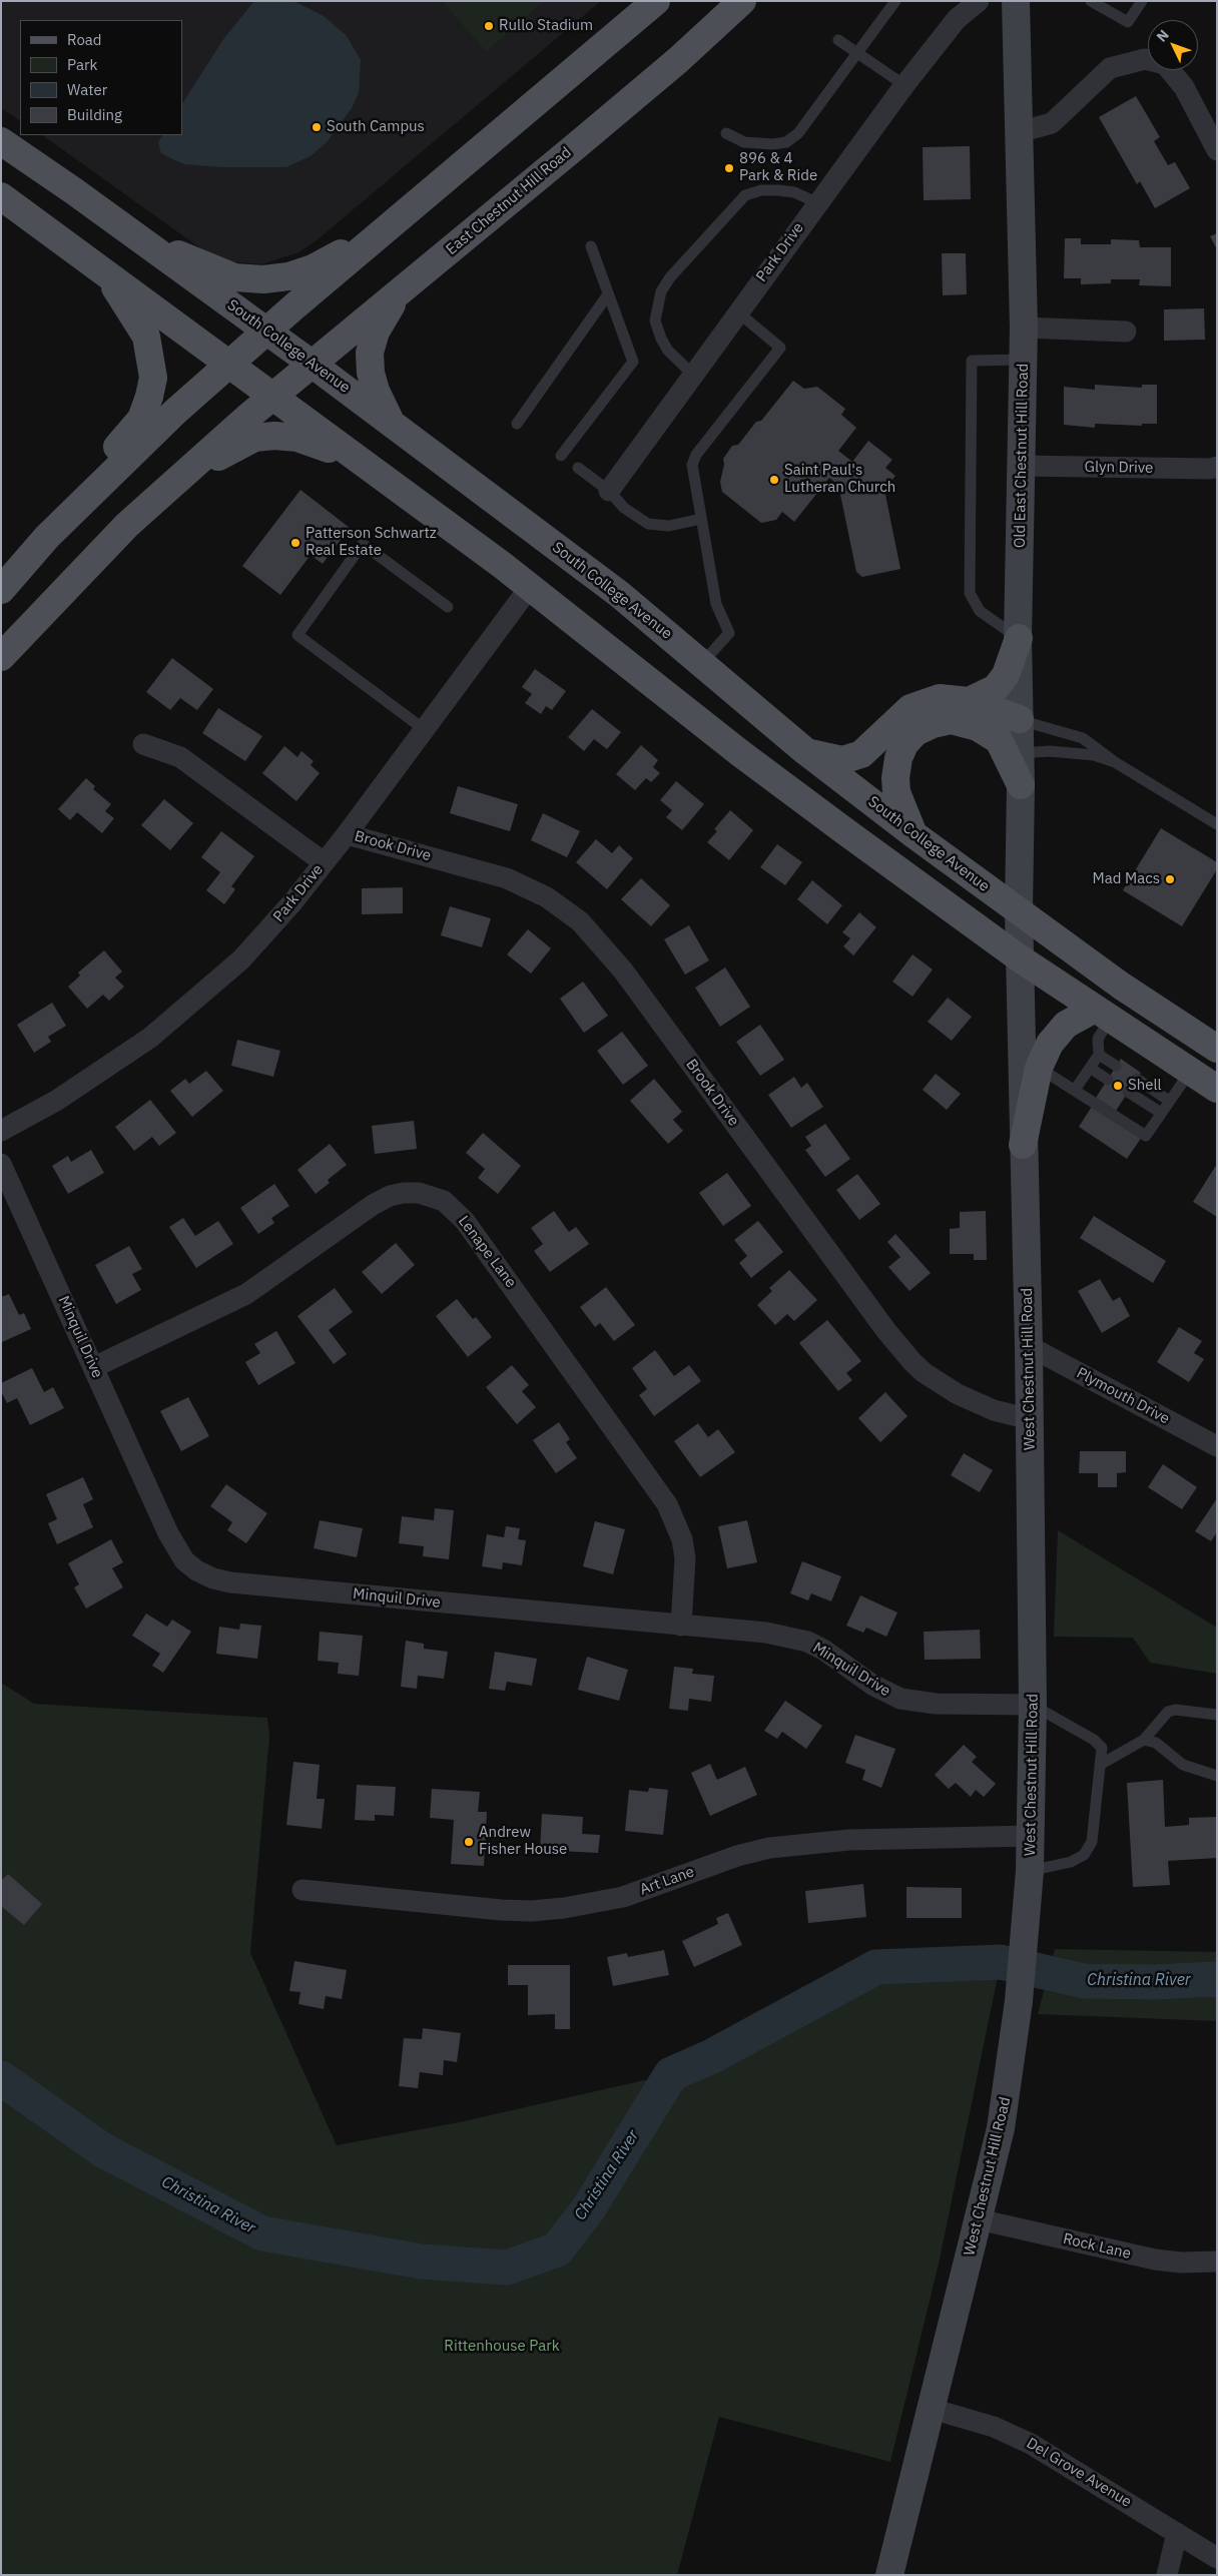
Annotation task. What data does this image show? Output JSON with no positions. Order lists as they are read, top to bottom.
{
  "streets": {
    "main road": ["East Chestnut Hill Road", "South College Avenue"],
    "street": [
      "Park Drive",
      "Old East Chestnut Hill Road",
      "Glyn Drive",
      "Brook Drive",
      "Lenape Lane",
      "Minquil Drive",
      "West Chestnut Hill Road",
      "Plymouth Drive",
      "Art Lane",
      "Rock Lane",
      "Del Grove Avenue"
    ]
  },
  "crossings": [
    ["East Chestnut Hill Road", "South College Avenue"],
    ["Park Drive", "Brook Drive"],
    ["South College Avenue", "Old East Chestnut Hill Road"],
    ["Old East Chestnut Hill Road", "Glyn Drive"],
    ["Old East Chestnut Hill Road", "West Chestnut Hill Road"],
    ["Brook Drive", "West Chestnut Hill Road"],
    ["Lenape Lane", "Minquil Drive"],
    ["Minquil Drive", "West Chestnut Hill Road"],
    ["West Chestnut Hill Road", "Plymouth Drive"],
    ["West Chestnut Hill Road", "Art Lane"],
    ["West Chestnut Hill Road", "Rock Lane"],
    ["West Chestnut Hill Road", "Del Grove Avenue"]
  ],
  "water": ["Christina River"],
  "parks": ["Rittenhouse Park"],
  "places": [
    "Rullo Stadium",
    "South Campus",
    "896 & 4 Park & Ride",
    "Saint Paul's Lutheran Church",
    "Patterson Schwartz Real Estate",
    "Mad Macs",
    "Shell",
    "Andrew Fisher House"
  ],
  "legend": [
    "Road",
    "Park",
    "Water",
    "Building"
  ],
  "north": "top left"
}
